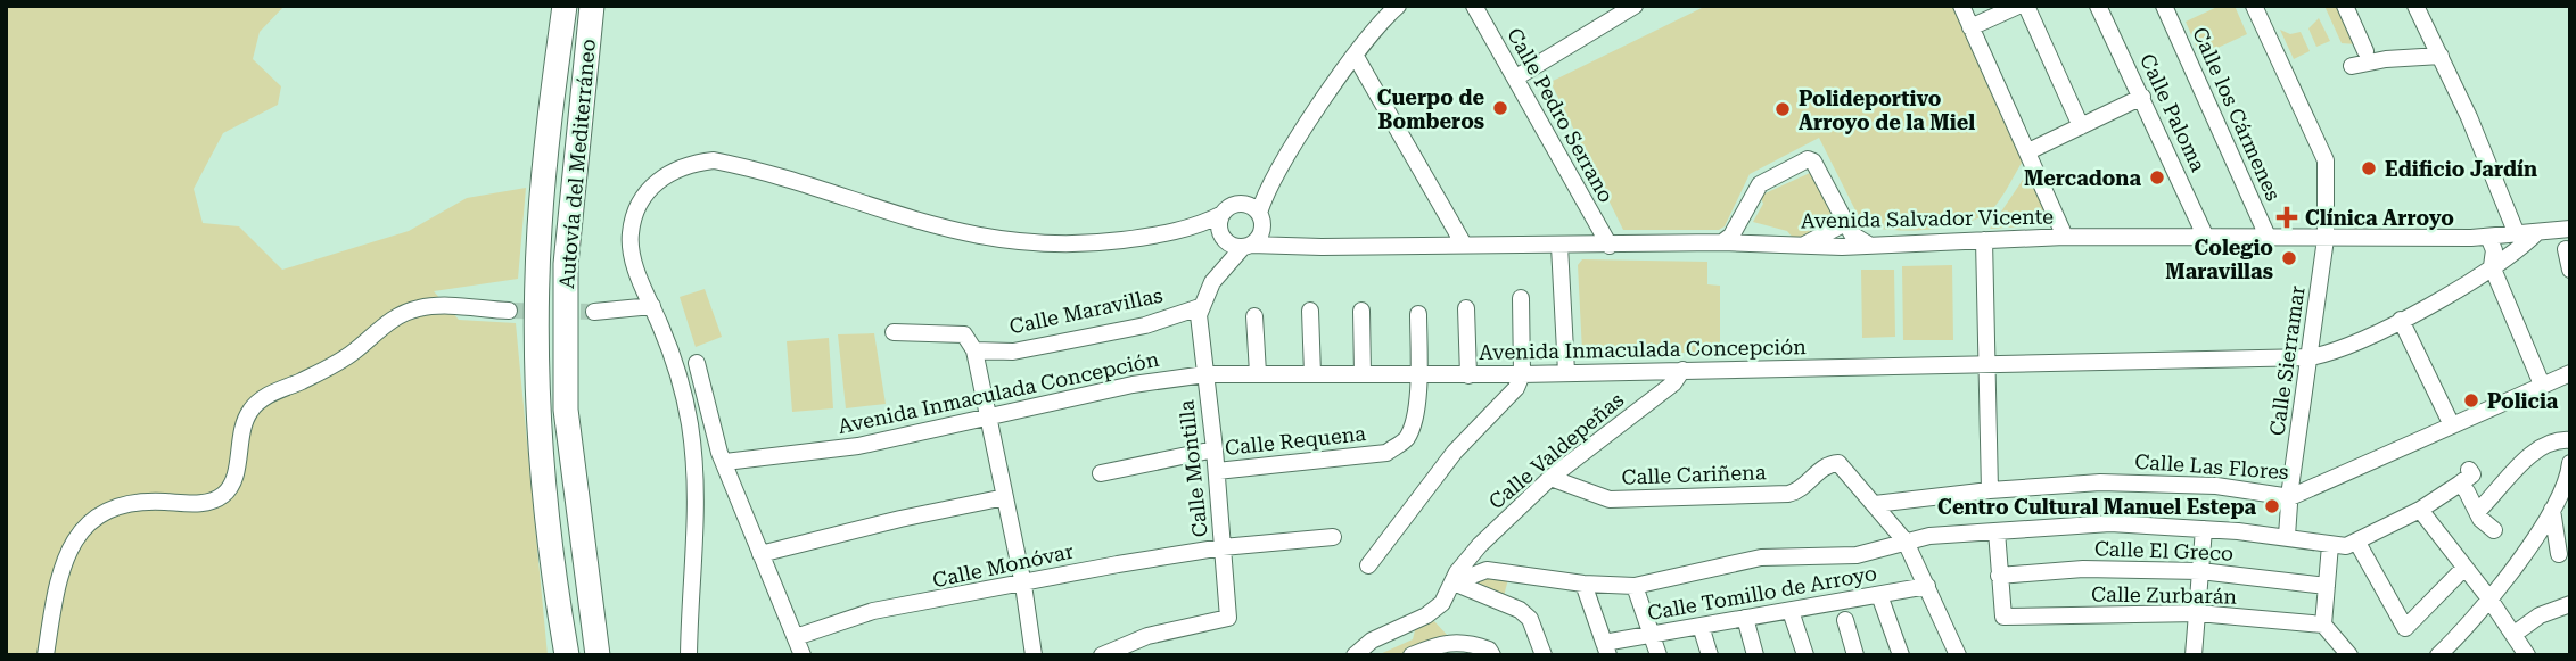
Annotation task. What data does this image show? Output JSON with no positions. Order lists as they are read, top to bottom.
{
  "streets": {
    "highway": ["Autovía del Mediterráneo"],
    "street": [
      "Calle Paloma",
      "Calle los Cármenes",
      "Calle Pedro Serrano",
      "Avenida Salvador Vicente",
      "Calle Maravillas",
      "Avenida Inmaculada Concepción",
      "Calle Sierramar",
      "Calle Requena",
      "Calle Valdepeñas",
      "Calle Las Flores",
      "Calle Montilla",
      "Calle Cariñena",
      "Calle El Greco",
      "Calle Monóvar",
      "Calle Tomillo de Arroyo",
      "Calle Zurbarán"
    ]
  },
  "crossings": [
    ["Calle Paloma", "Avenida Salvador Vicente"],
    ["Calle los Cármenes", "Avenida Salvador Vicente"],
    ["Calle Pedro Serrano", "Avenida Salvador Vicente"],
    ["Avenida Salvador Vicente", "Avenida Inmaculada Concepción"],
    ["Avenida Salvador Vicente", "Calle Sierramar"],
    ["Calle Maravillas", "Calle Montilla"],
    ["Avenida Inmaculada Concepción", "Calle Sierramar"],
    ["Avenida Inmaculada Concepción", "Calle Requena"],
    ["Avenida Inmaculada Concepción", "Calle Valdepeñas"],
    ["Avenida Inmaculada Concepción", "Calle Montilla"],
    ["Calle Sierramar", "Calle Las Flores"],
    ["Calle Requena", "Calle Montilla"],
    ["Calle Valdepeñas", "Calle Cariñena"],
    ["Calle Las Flores", "Calle Cariñena"],
    ["Calle Montilla", "Calle Monóvar"],
    ["Calle El Greco", "Calle Zurbarán"]
  ],
  "places": {
    "other": [
      "Cuerpo de Bomberos",
      "Polideportivo Arroyo de la Miel",
      "Edificio Jardín",
      "Mercadona",
      "Colegio Maravillas",
      "Policia",
      "Centro Cultural Manuel Estepa"
    ],
    "health": ["Clínica Arroyo"]
  }
}
